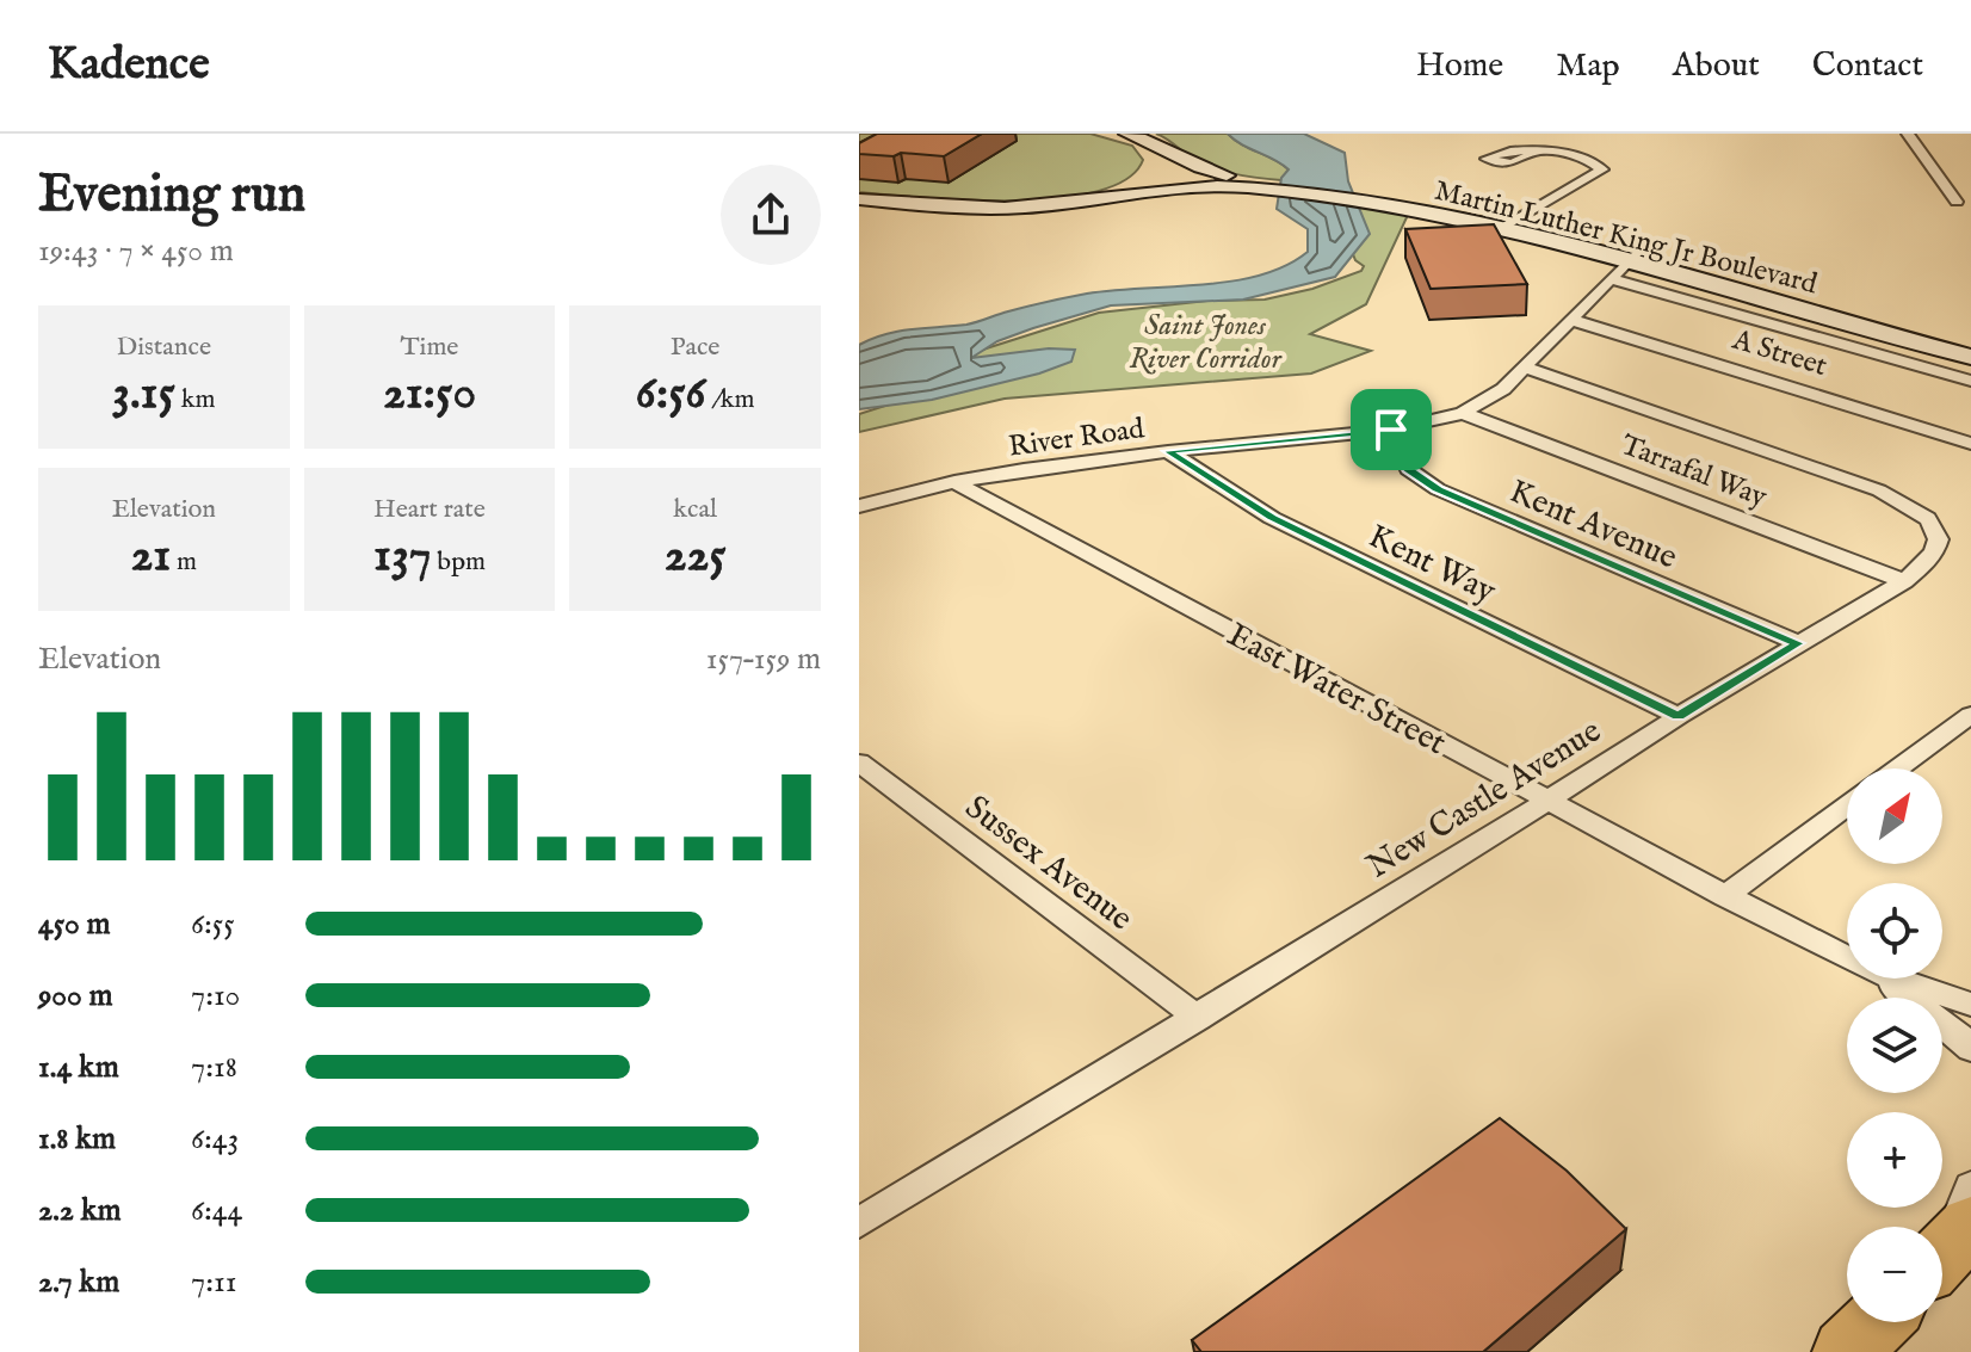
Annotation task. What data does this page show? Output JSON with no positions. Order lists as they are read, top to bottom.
{
  "streets": {
    "street": [
      "Martin Luther King Jr Boulevard",
      "A Street",
      "River Road",
      "Tarrafal Way",
      "Kent Avenue",
      "Kent Way",
      "East Water Street",
      "New Castle Avenue",
      "Sussex Avenue"
    ]
  },
  "crossings": [
    ["Martin Luther King Jr Boulevard", "River Road"],
    ["A Street", "River Road"],
    ["River Road", "Tarrafal Way"],
    ["River Road", "Kent Avenue"],
    ["River Road", "Kent Way"],
    ["River Road", "East Water Street"],
    ["River Road", "New Castle Avenue"],
    ["Tarrafal Way", "New Castle Avenue"],
    ["Kent Avenue", "New Castle Avenue"],
    ["Kent Way", "New Castle Avenue"],
    ["East Water Street", "New Castle Avenue"],
    ["New Castle Avenue", "Sussex Avenue"]
  ],
  "parks": ["Saint Jones River Corridor"],
  "north": "top right",
  "page": {
    "header": "Kadence",
    "nav": [
      "Home",
      "Map",
      "About",
      "Contact"
    ],
    "heading": ["Evening run", "19:43 · 7 × 450 m"],
    "stats": [
      ["Distance", "3.15 km"],
      ["Time", "21:50"],
      ["Pace", "6:56 /km"],
      ["Elevation", "21 m"],
      ["Heart rate", "137 bpm"],
      ["kcal", "225"]
    ],
    "chart": ["Elevation", "157–159 m"],
    "map_buttons": ["+", "−"],
    "list": [
      {
        "name": "450 m",
        "note": "6:55"
      },
      {
        "name": "900 m",
        "note": "7:10"
      },
      {
        "name": "1.4 km",
        "note": "7:18"
      },
      {
        "name": "1.8 km",
        "note": "6:43"
      },
      {
        "name": "2.2 km",
        "note": "6:44"
      },
      {
        "name": "2.7 km",
        "note": "7:11"
      }
    ]
  }
}
